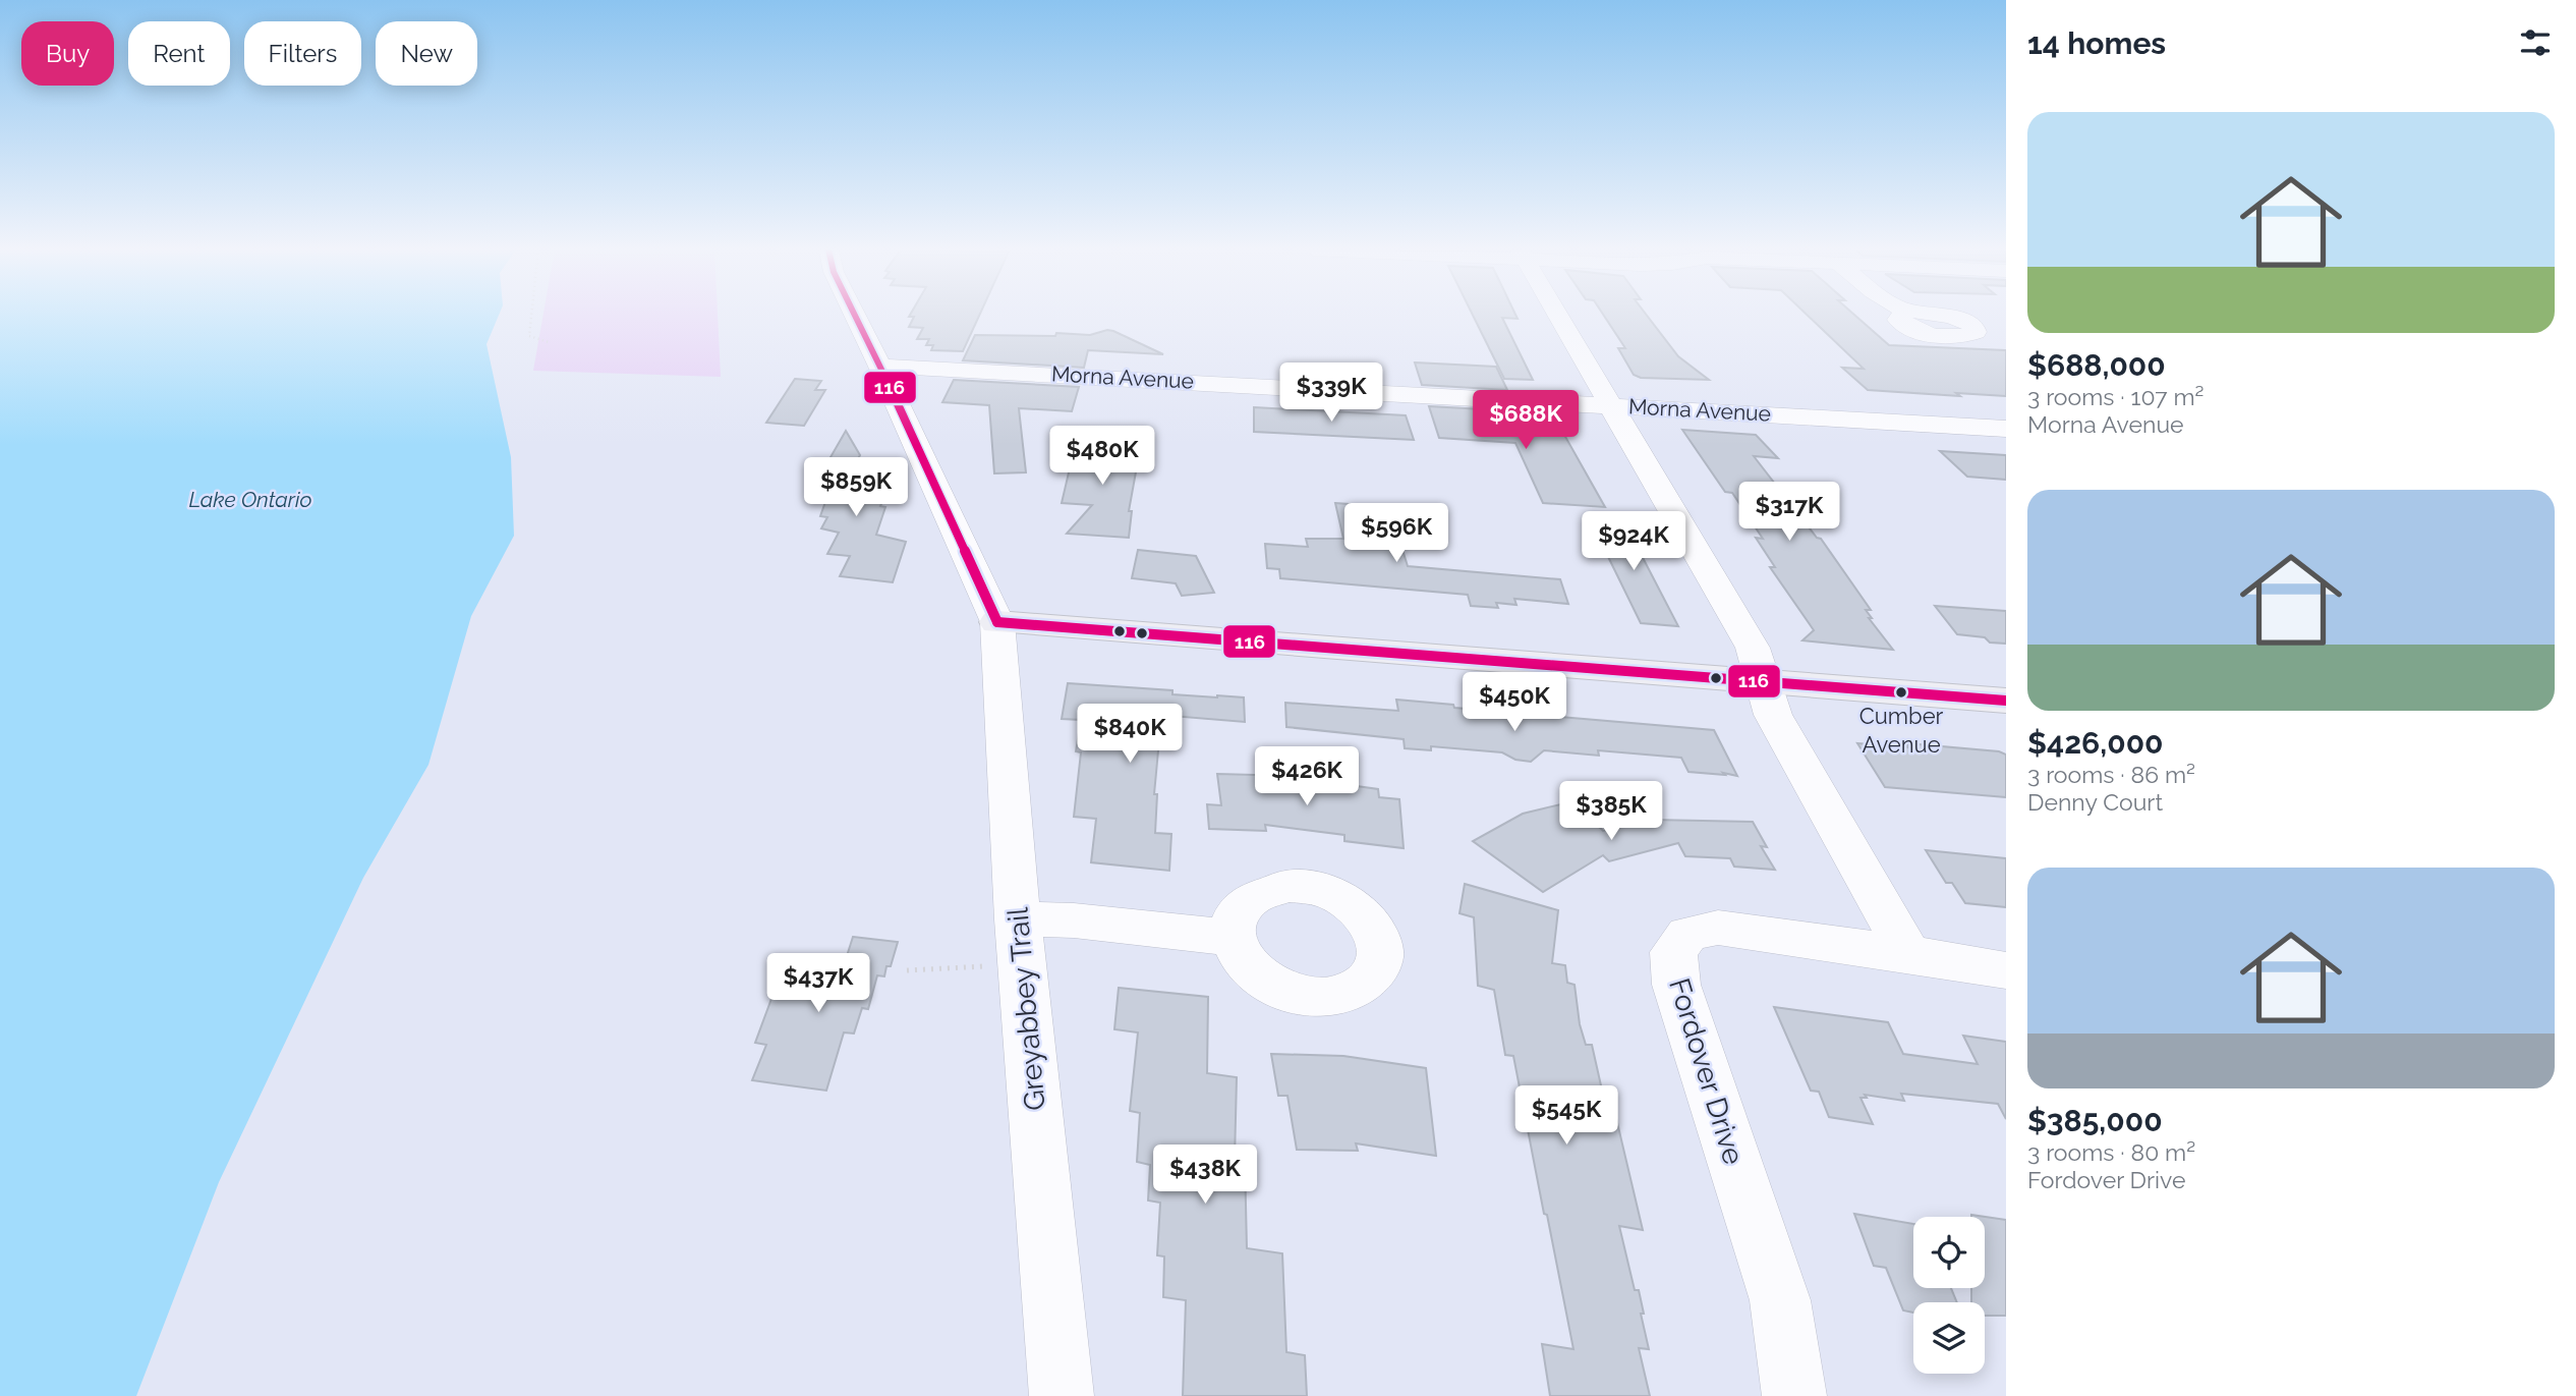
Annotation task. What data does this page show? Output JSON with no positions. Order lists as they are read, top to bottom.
{
  "streets": {
    "street": ["Morna Avenue", "Greyabbey Trail", "Fordover Drive"]
  },
  "water": ["Lake Ontario"],
  "places": ["Cumber Avenue"],
  "lines": ["transit line 116"],
  "page": {
    "heading": "14 homes",
    "chip": [
      "Buy",
      "Rent",
      "Filters",
      "New"
    ],
    "list": [
      {
        "name": "$688,000",
        "note": "3 rooms · 107 m² · Morna Avenue"
      },
      {
        "name": "$426,000",
        "note": "3 rooms · 86 m² · Denny Court"
      },
      {
        "name": "$385,000",
        "note": "3 rooms · 80 m² · Fordover Drive"
      }
    ],
    "price": [
      "$339K",
      "$688K",
      "$480K",
      "$859K",
      "$317K",
      "$596K",
      "$924K",
      "$450K",
      "$840K",
      "$426K",
      "$385K",
      "$437K",
      "$545K",
      "$438K"
    ]
  }
}
